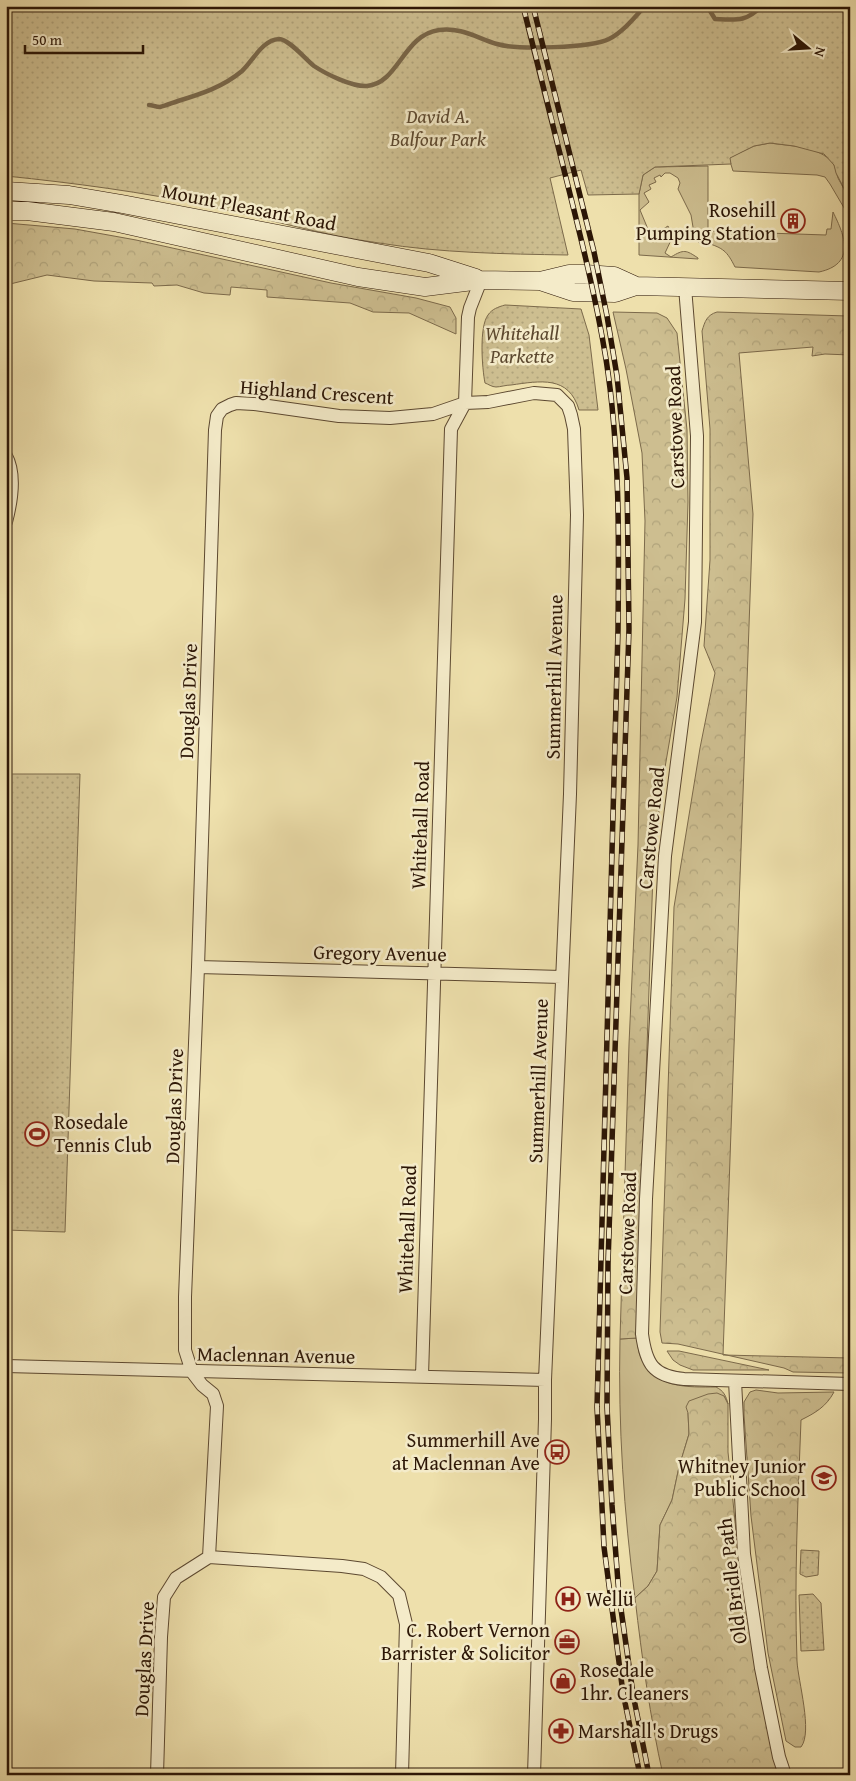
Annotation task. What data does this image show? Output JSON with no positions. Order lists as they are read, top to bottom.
{
  "streets": {
    "main road": ["Mount Pleasant Road"],
    "street": [
      "Highland Crescent",
      "Carstowe Road",
      "Summerhill Avenue",
      "Douglas Drive",
      "Whitehall Road",
      "Gregory Avenue",
      "Maclennan Avenue",
      "Old Bridle Path"
    ]
  },
  "crossings": [
    ["Mount Pleasant Road", "Carstowe Road"],
    ["Mount Pleasant Road", "Whitehall Road"],
    ["Highland Crescent", "Summerhill Avenue"],
    ["Highland Crescent", "Douglas Drive"],
    ["Highland Crescent", "Whitehall Road"],
    ["Carstowe Road", "Old Bridle Path"],
    ["Summerhill Avenue", "Gregory Avenue"],
    ["Summerhill Avenue", "Maclennan Avenue"],
    ["Douglas Drive", "Gregory Avenue"],
    ["Douglas Drive", "Maclennan Avenue"],
    ["Whitehall Road", "Gregory Avenue"],
    ["Whitehall Road", "Maclennan Avenue"]
  ],
  "parks": ["David A. Balfour Park", "Whitehall Parkette"],
  "places": {
    "building": ["Rosehill Pumping Station"],
    "sports": ["Rosedale Tennis Club"],
    "bus stop": ["Summerhill Ave at Maclennan Ave"],
    "school or university": ["Whitney Junior Public School"],
    "hospital": ["Wellü"],
    "office": ["C. Robert Vernon Barrister & Solicitor"],
    "shop": ["Rosedale 1hr. Cleaners"],
    "pharmacy": ["Marshall's Drugs"]
  },
  "scale_bar": "50 m",
  "north": "right"
}
